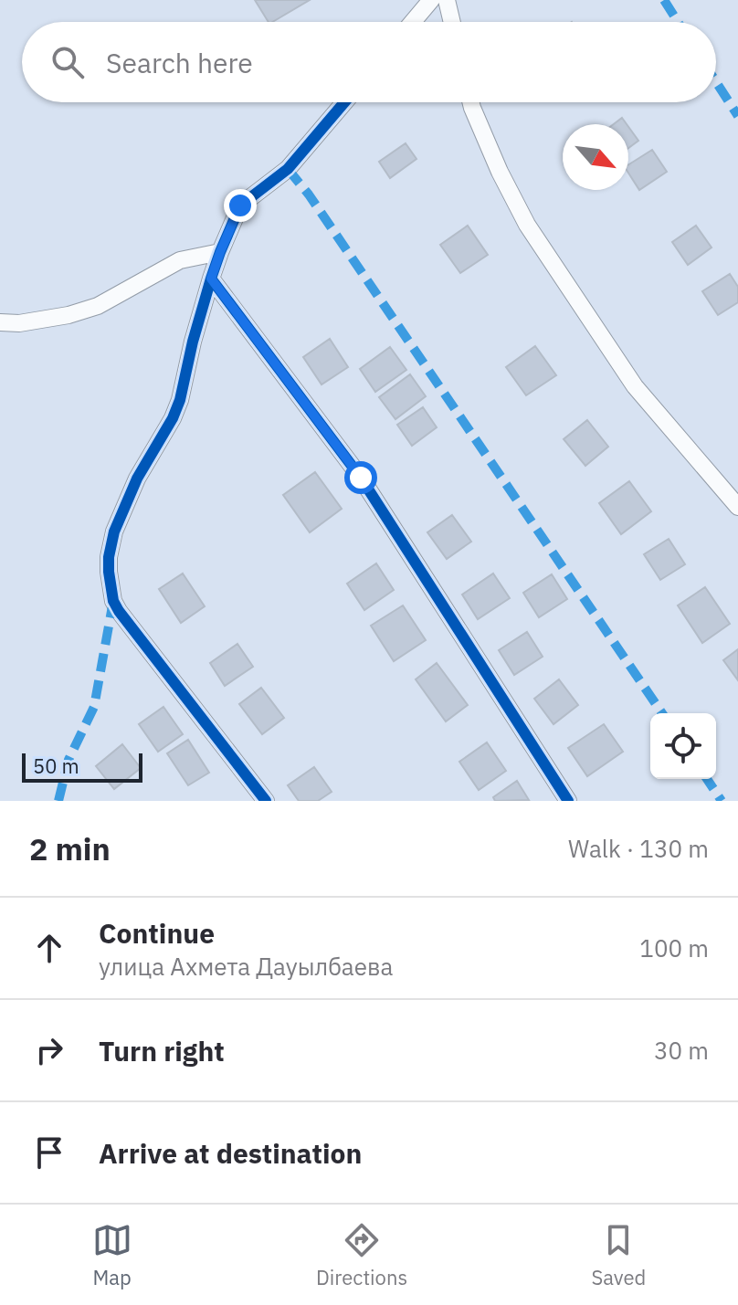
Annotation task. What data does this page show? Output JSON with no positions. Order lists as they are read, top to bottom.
{
  "scale_bar": "50 m",
  "north": "bottom right",
  "page": {
    "search": "Search here",
    "scale": "50 m",
    "heading": ["2 min", "Walk · 130 m"],
    "list": [
      ["Continue", "улица Ахмета Дауылбаева", "100 m"],
      ["Turn right", "30 m"],
      "Arrive at destination"
    ],
    "nav": ["Map", "Directions", "Saved"]
  }
}
